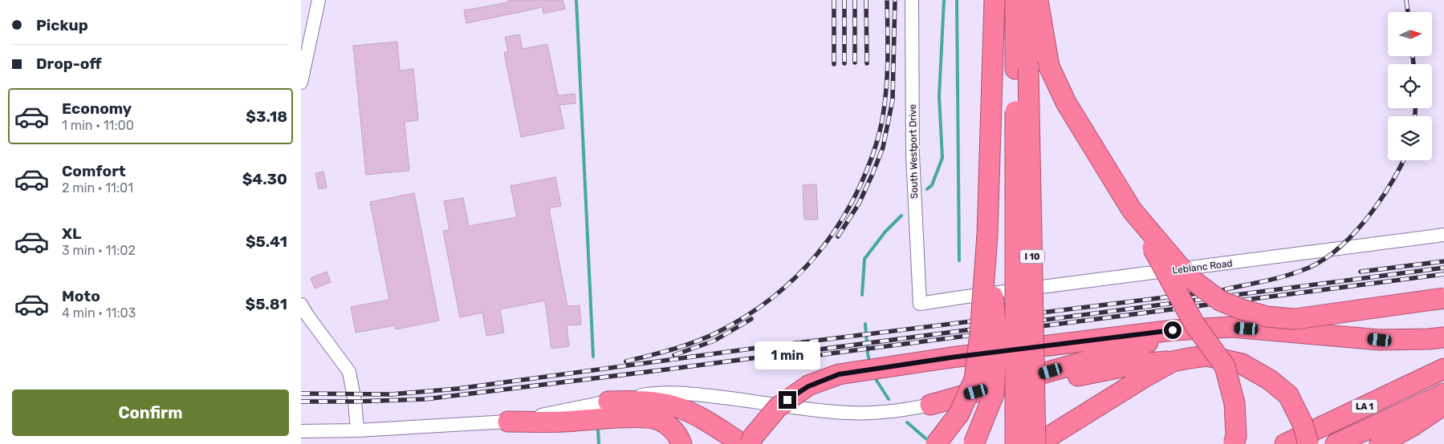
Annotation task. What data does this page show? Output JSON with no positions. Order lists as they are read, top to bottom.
{
  "streets": {
    "highway": ["I 10", "LA 1"],
    "street": ["South Westport Drive", "Leblanc Road"]
  },
  "crossings": [
    ["South Westport Drive", "Leblanc Road"]
  ],
  "north": "right",
  "page": {
    "banner": ["Pickup", "Drop-off"],
    "list": [
      {
        "name": "Economy",
        "note": "1 min · 11:00",
        "value": "$3.18"
      },
      {
        "name": "Comfort",
        "note": "2 min · 11:01",
        "value": "$4.30"
      },
      {
        "name": "XL",
        "note": "3 min · 11:02",
        "value": "$5.41"
      },
      {
        "name": "Moto",
        "note": "4 min · 11:03",
        "value": "$5.81"
      }
    ],
    "bubble": "1 min",
    "buttons": "Confirm"
  }
}
